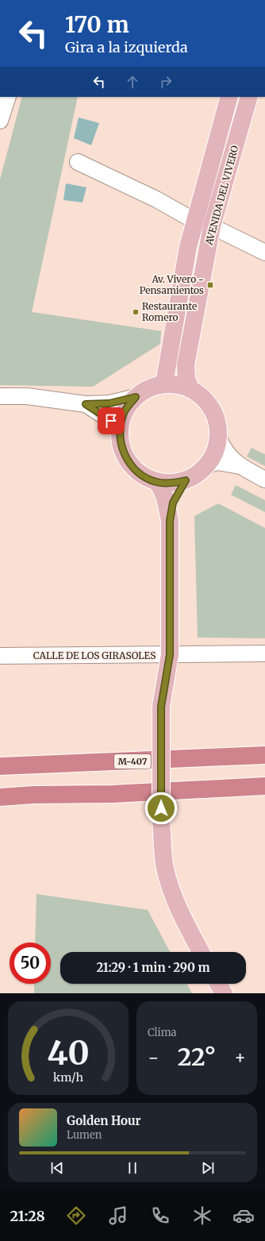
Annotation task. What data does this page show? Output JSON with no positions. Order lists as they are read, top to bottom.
{
  "streets": {
    "highway": ["M-407"],
    "main road": ["AVENIDA DEL VIVERO"],
    "street": ["CALLE DE LOS GIRASOLES"]
  },
  "places": {
    "transit": ["Av. Vivero - Pensamientos"],
    "other": ["Restaurante Romero"]
  },
  "page": {
    "turn": ["170 m", "Gira a la izquierda"],
    "limit": "50",
    "trip": "21:29 · 1 min · 290 m",
    "tile": "Clima",
    "heat": ["−", "22°", "+"],
    "song": ["Golden Hour", "Lumen"],
    "tabs": "21:28",
    "gauge": ["40", "km/h"]
  }
}
